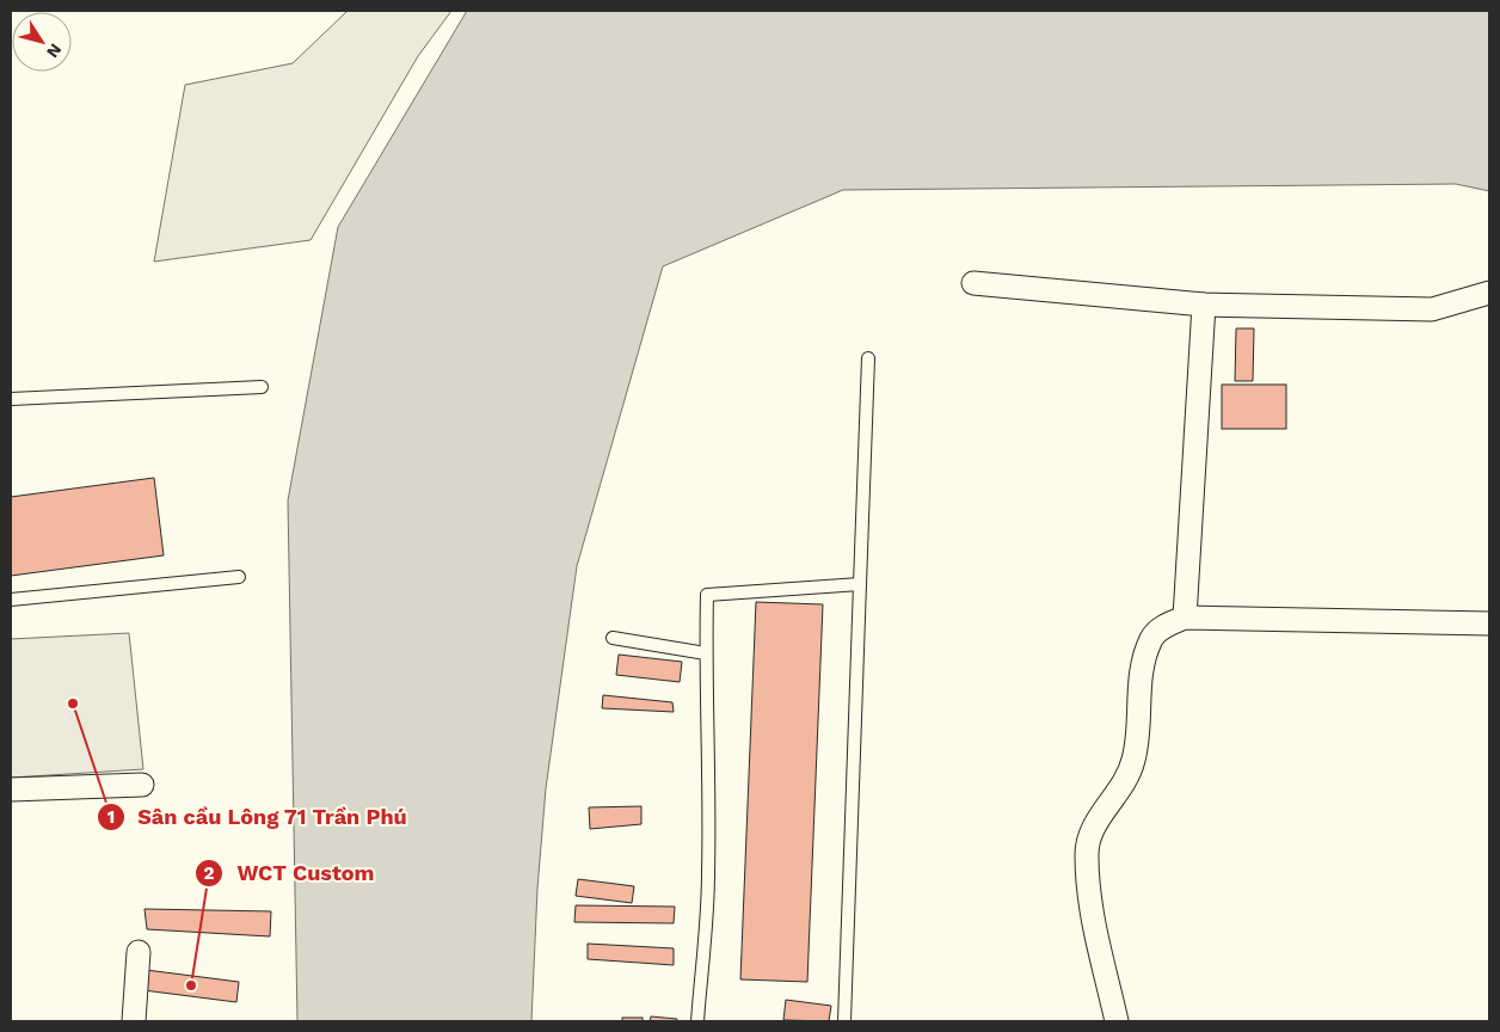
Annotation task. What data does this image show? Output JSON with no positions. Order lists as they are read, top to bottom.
{
  "places": ["Sân cầu Lông 71 Trần Phú", "WCT Custom"],
  "north": "bottom right"
}
